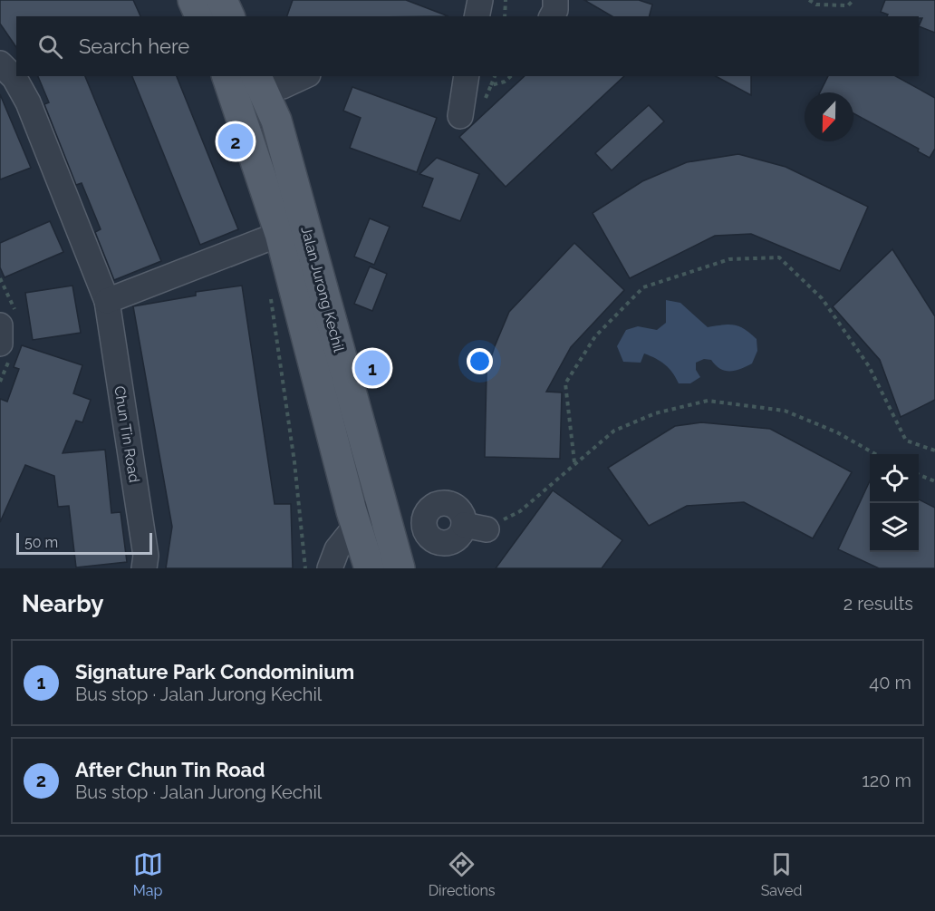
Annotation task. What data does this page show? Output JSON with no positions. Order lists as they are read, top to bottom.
{
  "streets": {
    "main road": ["Jalan Jurong Kechil"],
    "street": ["Chun Tin Road"]
  },
  "scale_bar": "50 m",
  "north": "bottom",
  "page": {
    "search": "Search here",
    "pins": ["2", "1"],
    "scale": "50 m",
    "heading": ["Nearby", "2 results"],
    "list": [
      {
        "mark": "1",
        "name": "Signature Park Condominium",
        "note": "Bus stop · Jalan Jurong Kechil",
        "value": "40 m"
      },
      {
        "mark": "2",
        "name": "After Chun Tin Road",
        "note": "Bus stop · Jalan Jurong Kechil",
        "value": "120 m"
      }
    ],
    "nav": ["Map", "Directions", "Saved"]
  }
}
